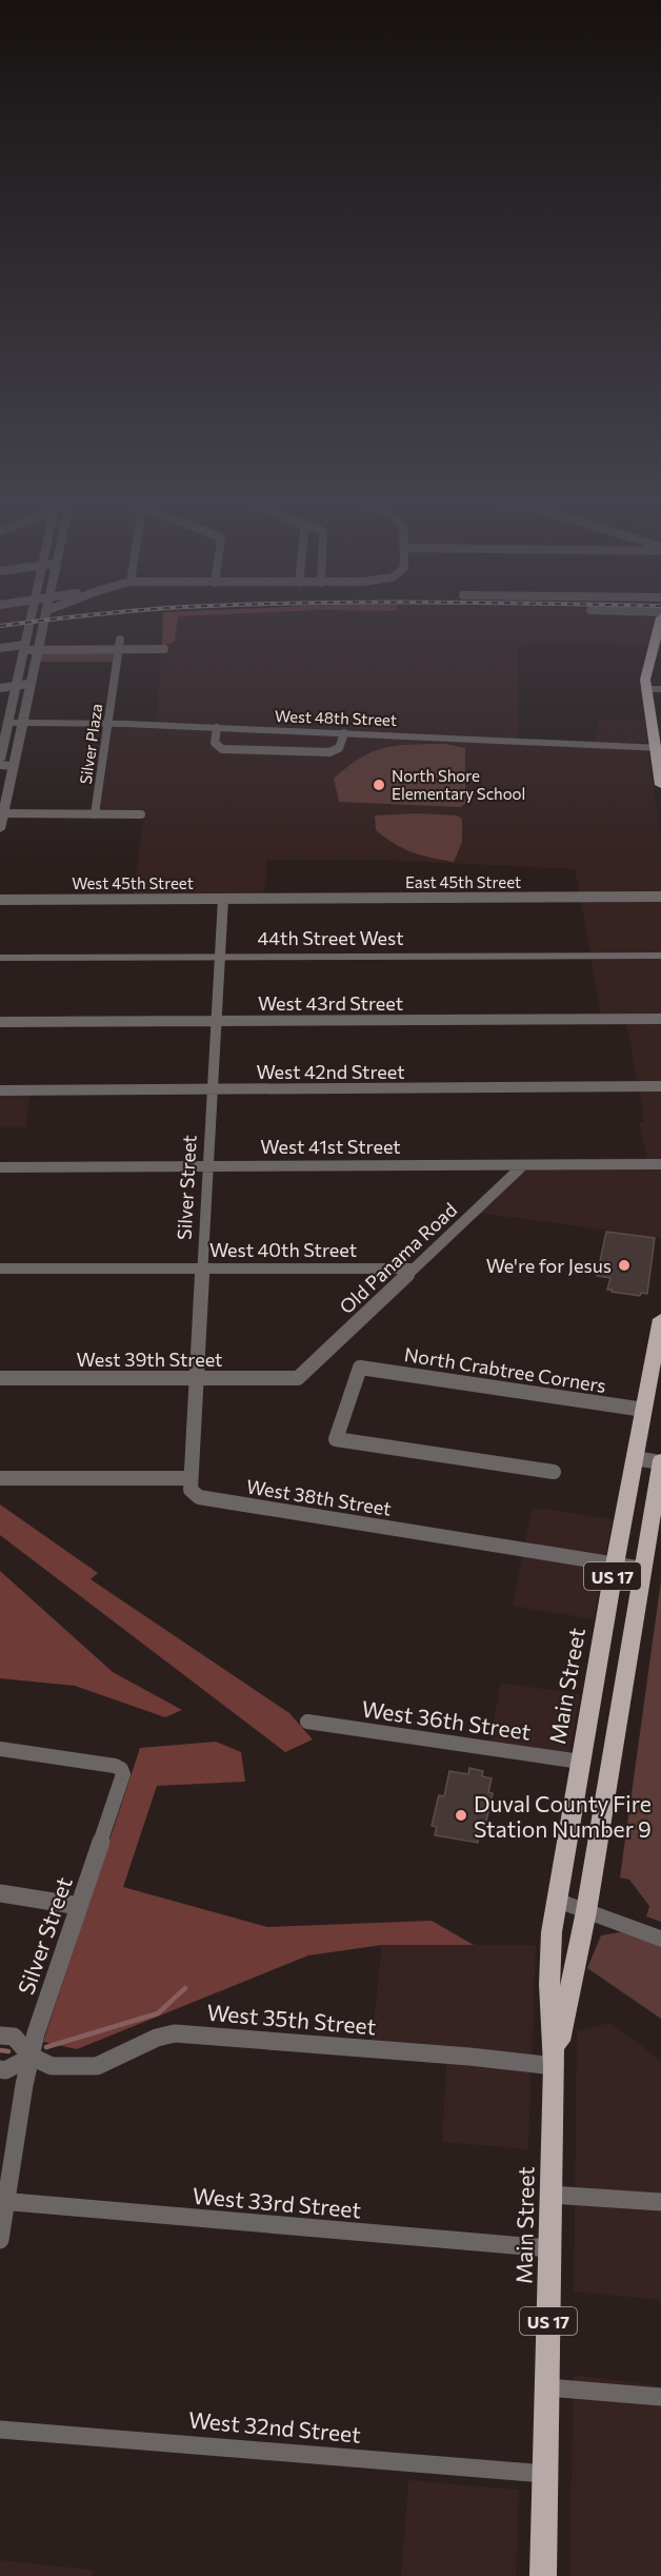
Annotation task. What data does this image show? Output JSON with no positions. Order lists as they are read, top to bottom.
{
  "streets": {
    "main road": ["US 17", "Main Street"],
    "street": [
      "West 48th Street",
      "Silver Plaza",
      "East 45th Street",
      "West 45th Street",
      "44th Street West",
      "West 43rd Street",
      "West 42nd Street",
      "West 41st Street",
      "Silver Street",
      "West 40th Street",
      "Old Panama Road",
      "West 39th Street",
      "North Crabtree Corners",
      "West 38th Street",
      "West 36th Street",
      "West 35th Street",
      "West 33rd Street",
      "West 32nd Street"
    ]
  },
  "crossings": [
    ["West 48th Street", "Silver Plaza"],
    ["East 45th Street", "West 45th Street"],
    ["West 45th Street", "Silver Street"],
    ["44th Street West", "Silver Street"],
    ["West 43rd Street", "Silver Street"],
    ["West 42nd Street", "Silver Street"],
    ["West 41st Street", "Silver Street"],
    ["West 41st Street", "Old Panama Road"],
    ["Silver Street", "West 40th Street"],
    ["Silver Street", "West 39th Street"],
    ["Silver Street", "West 38th Street"],
    ["Silver Street", "West 35th Street"],
    ["Silver Street", "West 33rd Street"],
    ["West 40th Street", "Old Panama Road"],
    ["Old Panama Road", "West 39th Street"],
    ["North Crabtree Corners", "Main Street"],
    ["West 38th Street", "Main Street"],
    ["Main Street", "West 36th Street"],
    ["Main Street", "West 35th Street"],
    ["Main Street", "West 33rd Street"],
    ["Main Street", "West 32nd Street"]
  ],
  "places": ["North Shore Elementary School", "We're for Jesus", "Duval County Fire Station Number 9"]
}
